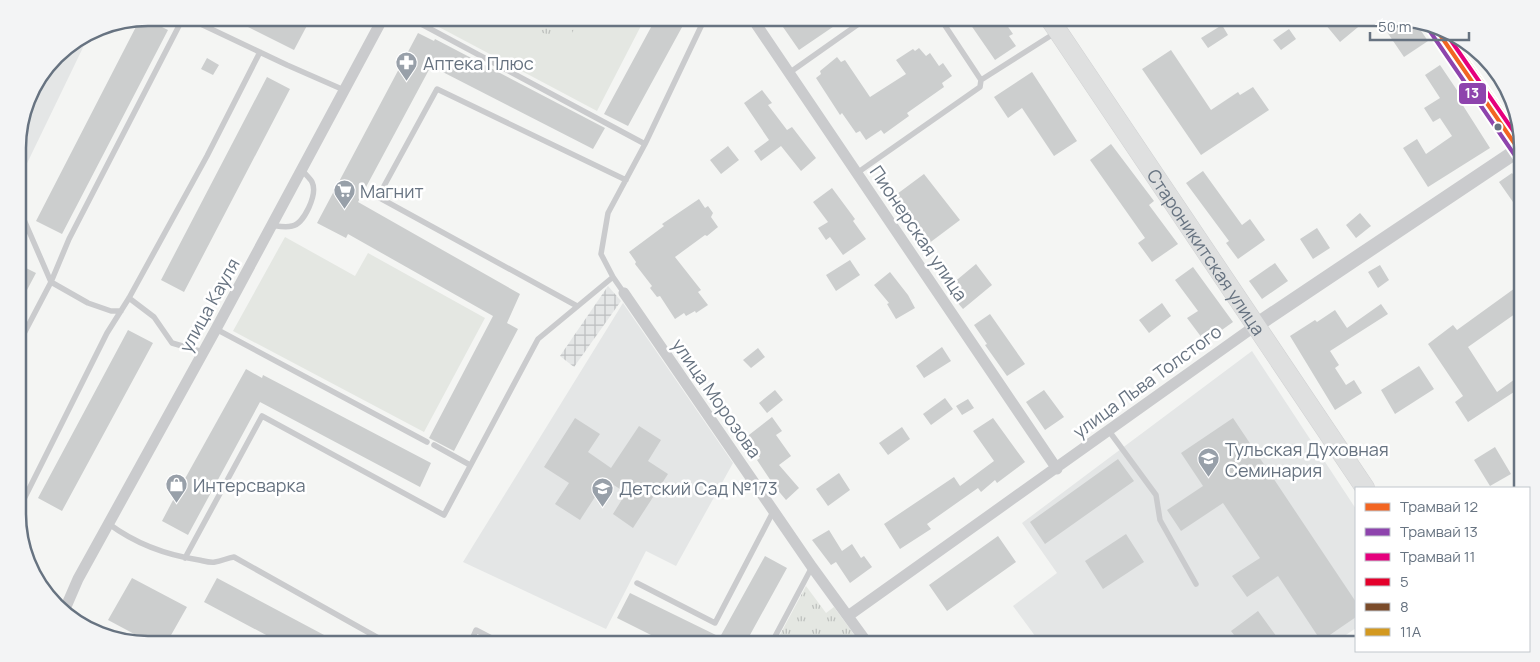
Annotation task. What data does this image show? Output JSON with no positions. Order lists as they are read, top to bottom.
{
  "streets": {
    "main road": ["Староникитская улица"],
    "street": [
      "Пионерская улица",
      "улица Кауля",
      "улица Льва Толстого",
      "улица Морозова"
    ]
  },
  "crossings": [
    ["Пионерская улица", "улица Льва Толстого"],
    ["Староникитская улица", "улица Льва Толстого"],
    ["улица Льва Толстого", "улица Морозова"]
  ],
  "places": {
    "pharmacy": ["Аптека Плюс"],
    "supermarket": ["Магнит"],
    "school or university": ["Тульская Духовная Семинария", "Детский Сад №173"],
    "shop": ["Интерсварка"]
  },
  "lines": [
    "tram line 13",
    "transit line 8",
    "tram line 12",
    "transit line 5",
    "tram line 11",
    "transit line 11А"
  ],
  "legend": [
    "Трамвай 12",
    "Трамвай 13",
    "Трамвай 11",
    "5",
    "8",
    "11А"
  ],
  "scale_bar": "50 m"
}
